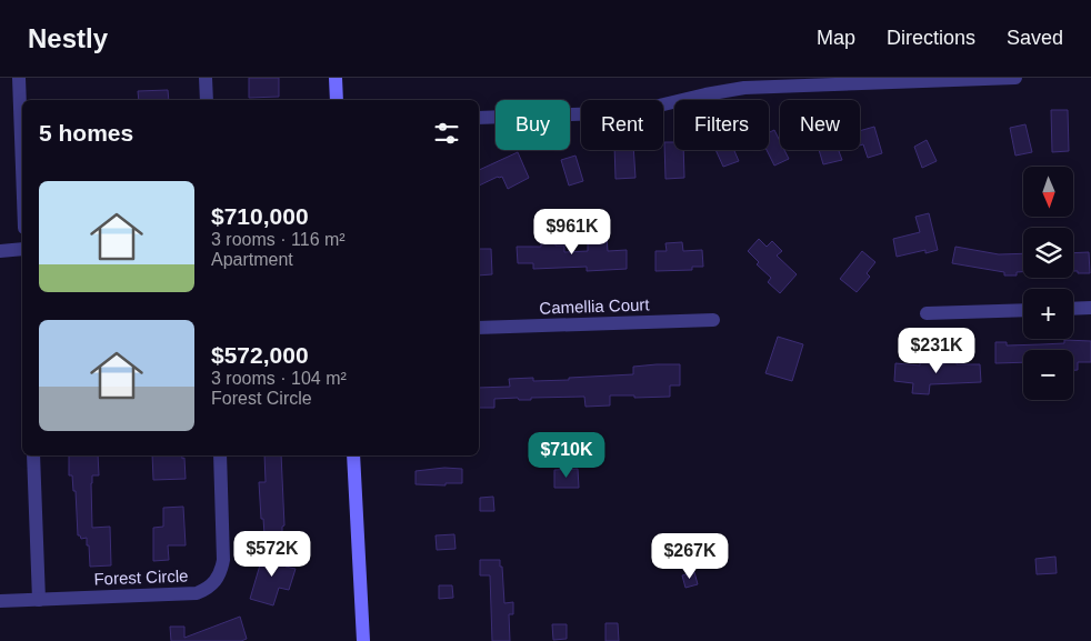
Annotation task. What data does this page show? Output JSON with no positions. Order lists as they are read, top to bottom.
{
  "streets": {
    "street": ["Camellia Court", "Forest Circle"]
  },
  "north": "bottom",
  "page": {
    "header": "Nestly",
    "nav": ["Map", "Directions", "Saved"],
    "chip": [
      "Buy",
      "Rent",
      "Filters",
      "New"
    ],
    "heading": "5 homes",
    "map_buttons": ["+", "−"],
    "list": [
      {
        "name": "$710,000",
        "note": "3 rooms · 116 m² · Apartment"
      },
      {
        "name": "$572,000",
        "note": "3 rooms · 104 m² · Forest Circle"
      }
    ],
    "price": [
      "$961K",
      "$231K",
      "$710K",
      "$572K",
      "$267K"
    ]
  }
}
